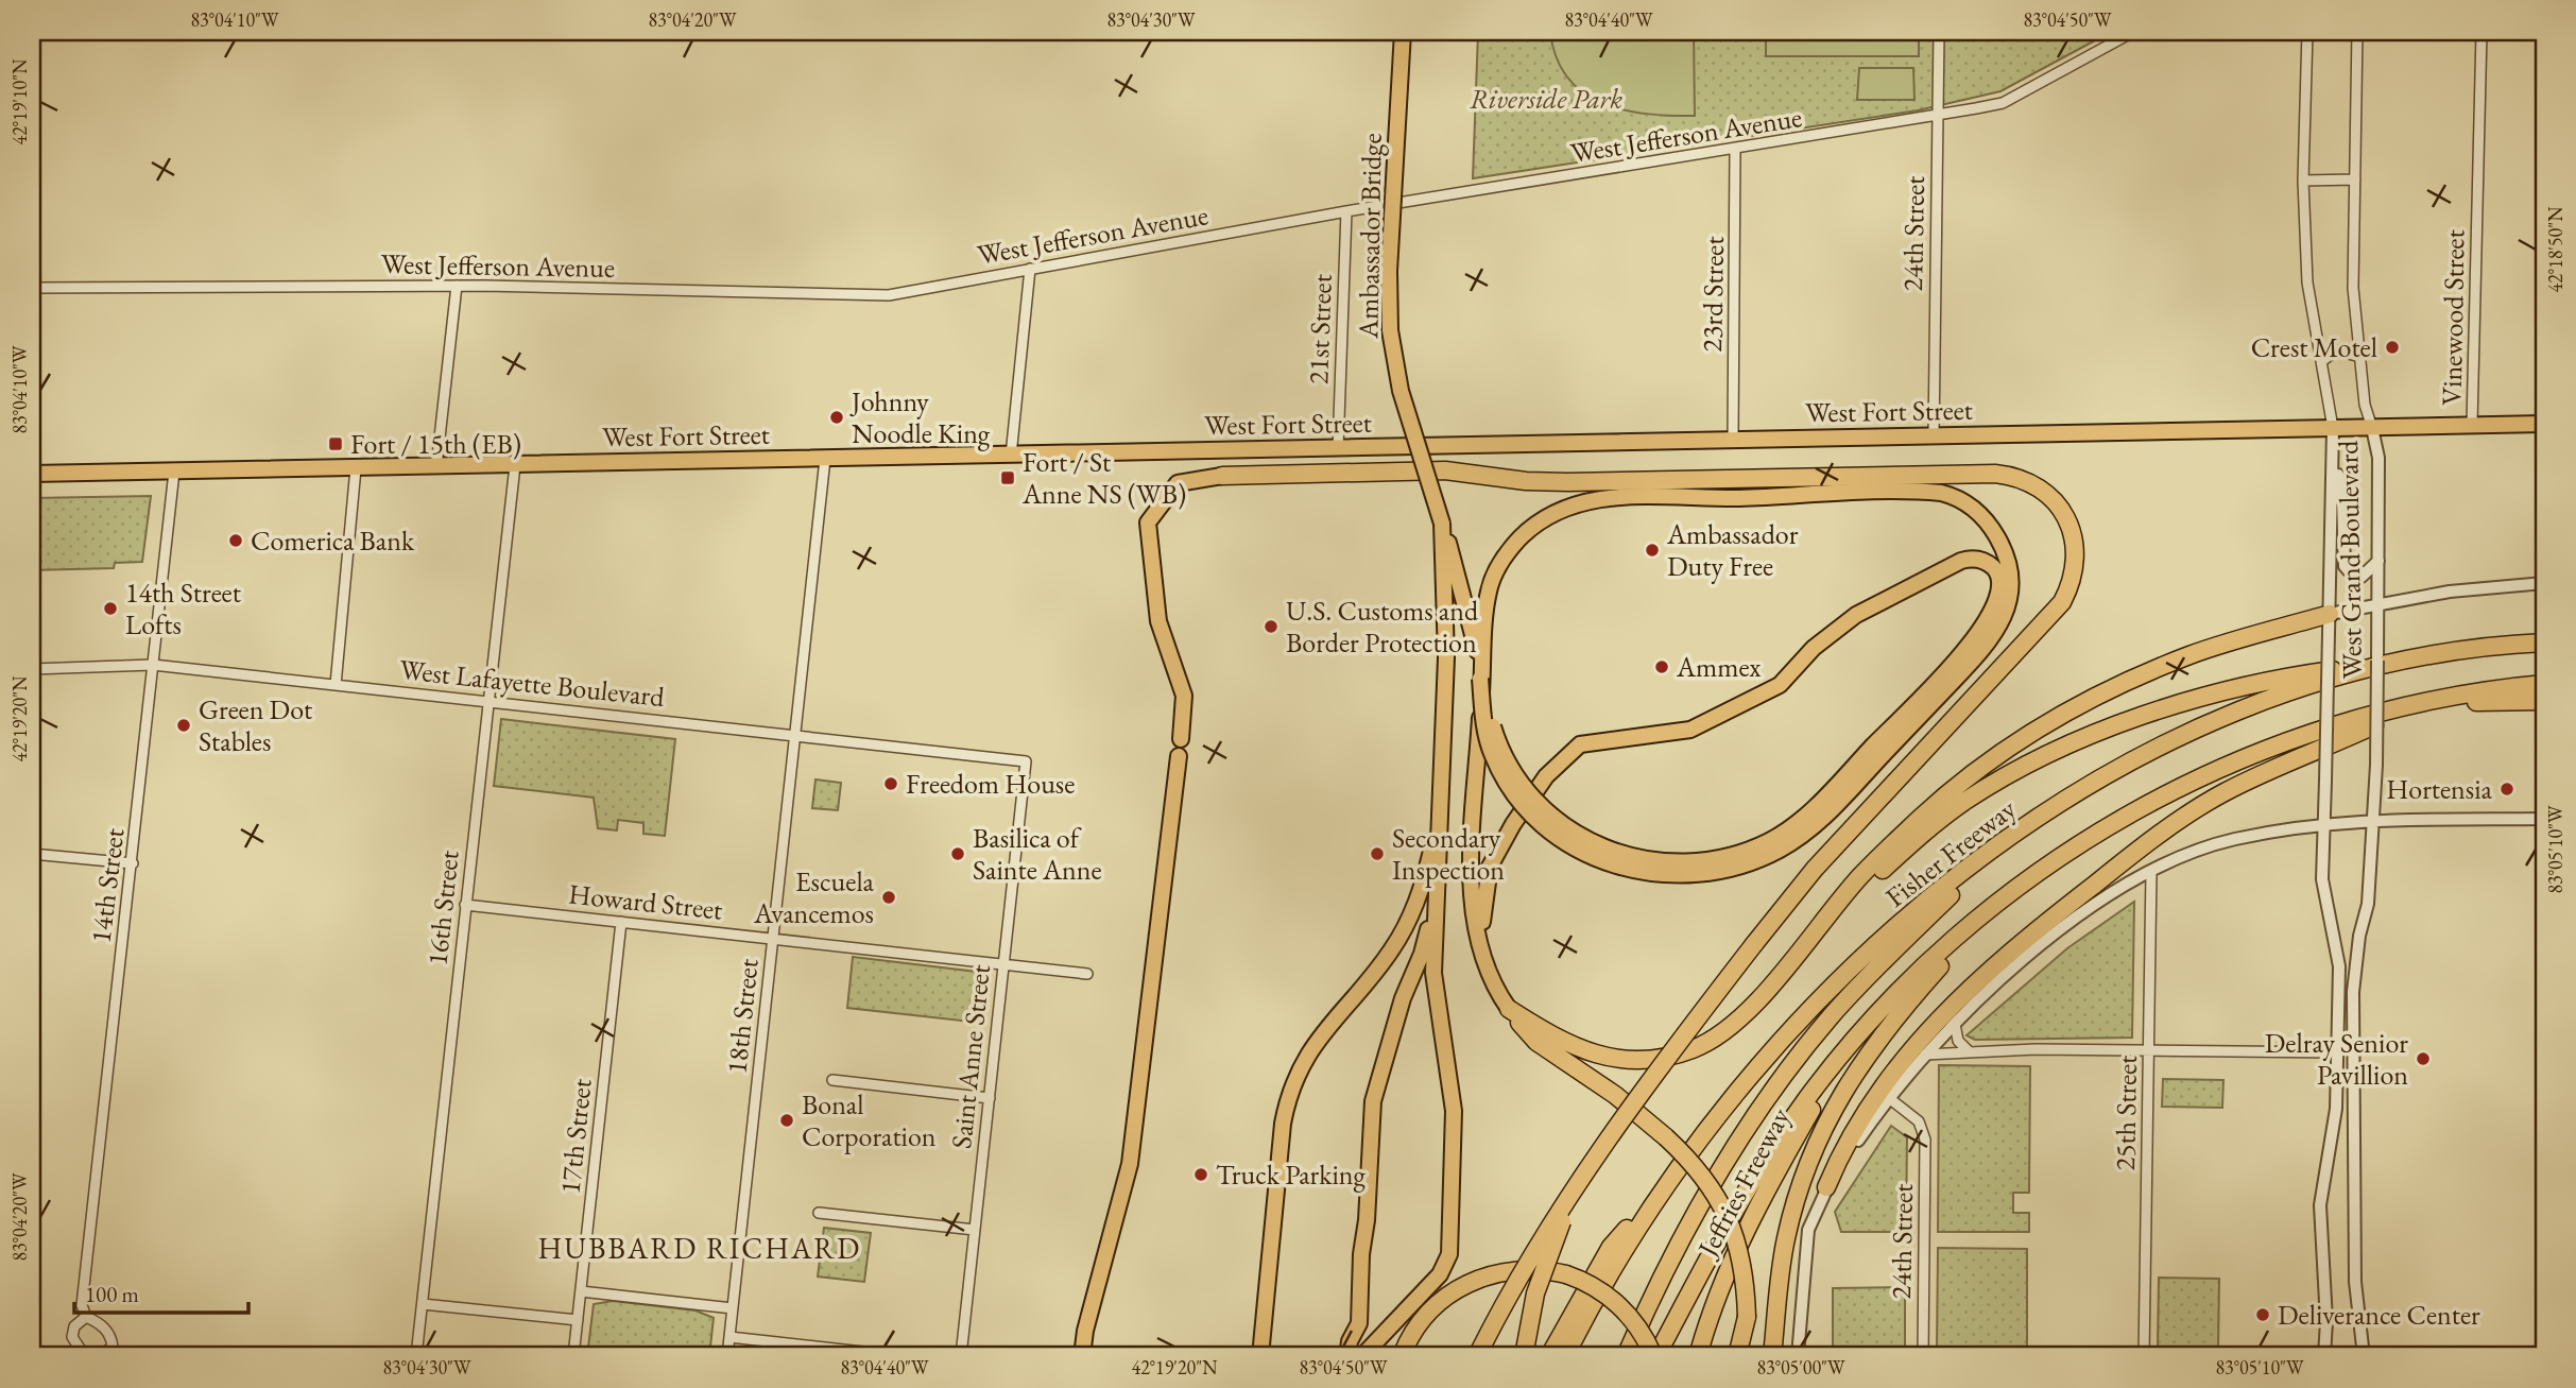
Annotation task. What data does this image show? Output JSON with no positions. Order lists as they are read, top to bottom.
{
  "streets": {
    "highway": ["Fisher Freeway", "Jeffries Freeway"],
    "main road": ["Ambassador Bridge", "West Fort Street"],
    "street": [
      "West Jefferson Avenue",
      "24th Street",
      "23rd Street",
      "Vinewood Street",
      "21st Street",
      "West Grand Boulevard",
      "West Lafayette Boulevard",
      "14th Street",
      "Howard Street",
      "16th Street",
      "18th Street",
      "Saint Anne Street",
      "25th Street",
      "17th Street"
    ]
  },
  "crossings": [
    ["West Jefferson Avenue", "24th Street"],
    ["West Jefferson Avenue", "23rd Street"],
    ["West Jefferson Avenue", "21st Street"],
    ["24th Street", "West Fort Street"],
    ["23rd Street", "West Fort Street"],
    ["Vinewood Street", "West Fort Street"],
    ["21st Street", "West Fort Street"],
    ["West Fort Street", "West Grand Boulevard"],
    ["West Fort Street", "14th Street"],
    ["West Fort Street", "16th Street"],
    ["West Fort Street", "18th Street"],
    ["West Lafayette Boulevard", "14th Street"],
    ["West Lafayette Boulevard", "16th Street"],
    ["West Lafayette Boulevard", "18th Street"],
    ["West Lafayette Boulevard", "Saint Anne Street"],
    ["Howard Street", "16th Street"],
    ["Howard Street", "18th Street"],
    ["Howard Street", "Saint Anne Street"],
    ["Howard Street", "17th Street"]
  ],
  "districts": ["HUBBARD RICHARD"],
  "parks": ["Riverside Park"],
  "places": {
    "other": [
      "Crest Motel",
      "Johnny Noodle King",
      "Comerica Bank",
      "Ambassador Duty Free",
      "14th Street Lofts",
      "U.S. Customs and Border Protection",
      "Ammex",
      "Green Dot Stables",
      "Freedom House",
      "Hortensia",
      "Basilica of Sainte Anne",
      "Secondary Inspection",
      "Escuela Avancemos",
      "Delray Senior Pavillion",
      "Bonal Corporation",
      "Truck Parking",
      "Deliverance Center"
    ],
    "transit": ["Fort / 15th (EB)", "Fort / St Anne NS (WB)"]
  },
  "scale_bar": "100 m",
  "coordinates": [
    "83°04'10\"W",
    "83°04'20\"W",
    "83°04'30\"W",
    "83°04'40\"W",
    "83°04'50\"W",
    "42°19'10\"N",
    "42°18'50\"N",
    "42°19'20\"N",
    "83°05'10\"W",
    "83°05'00\"W"
  ]
}
